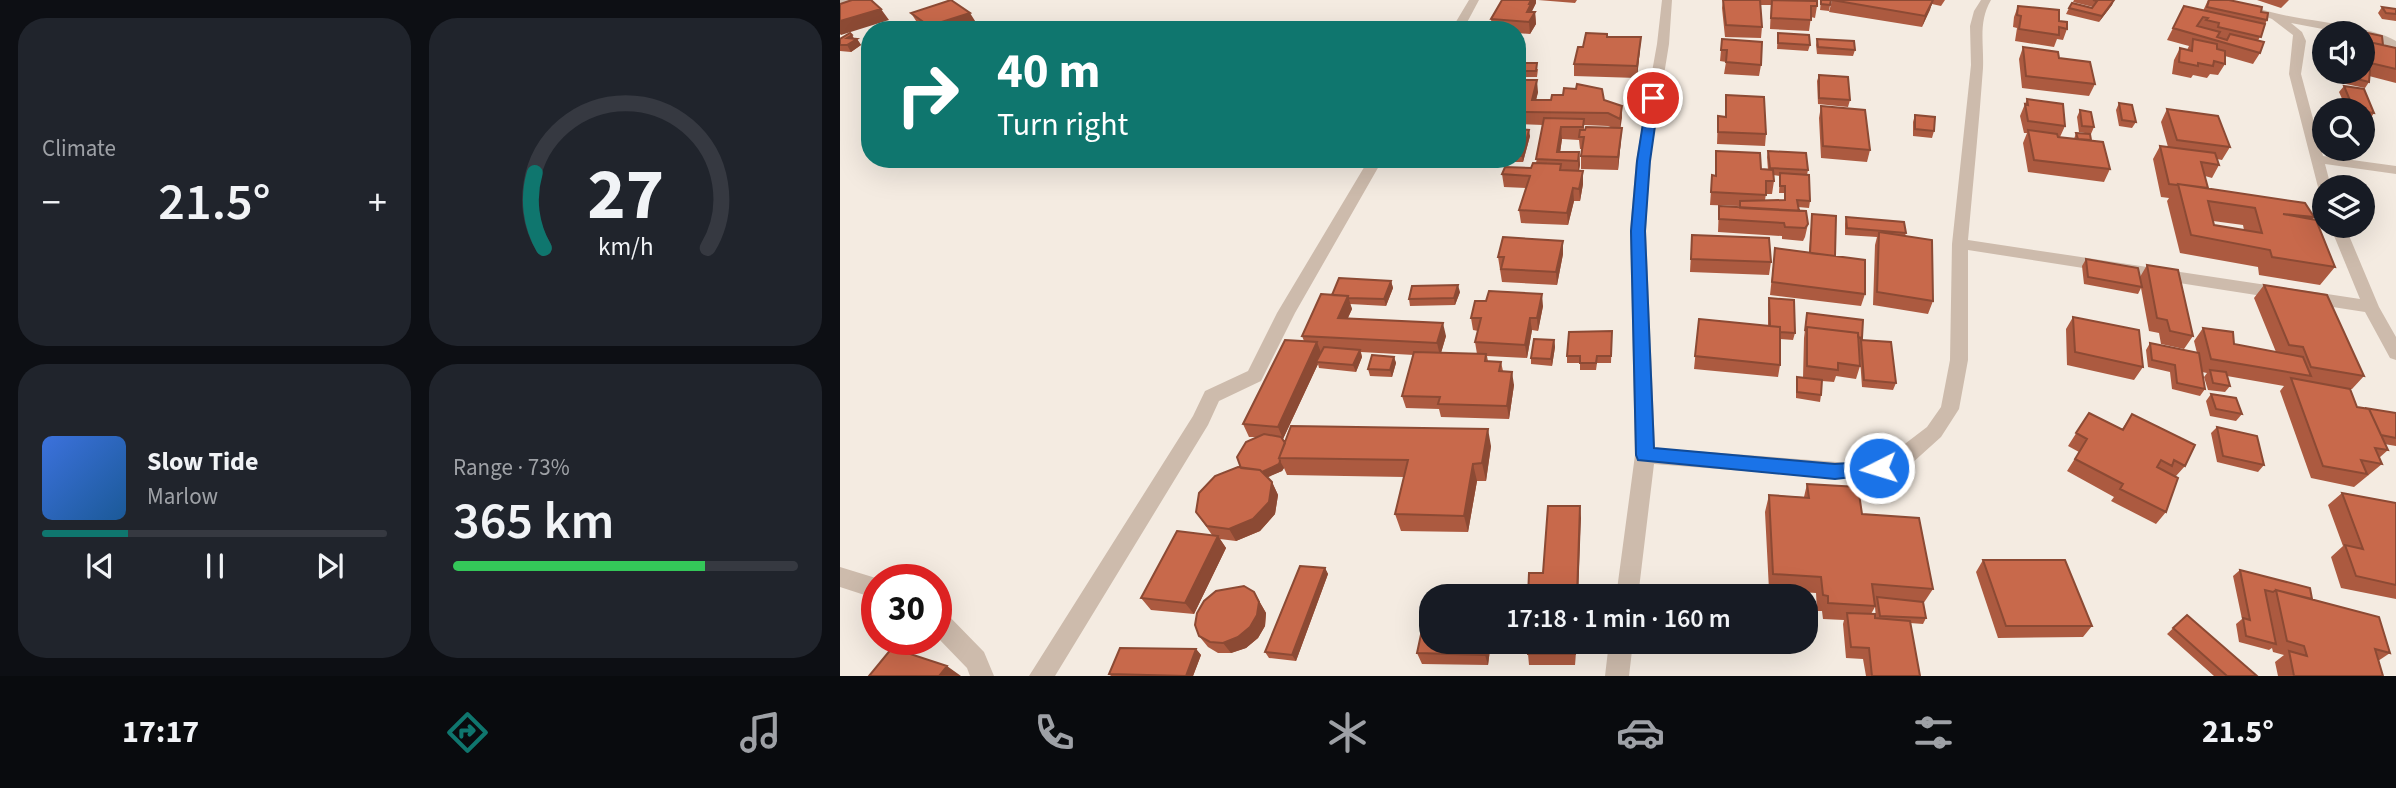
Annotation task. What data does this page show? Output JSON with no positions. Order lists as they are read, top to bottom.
{
  "page": {
    "tile": [
      "Climate",
      ["Range · 73%", "365 km"]
    ],
    "turn": ["40 m", "Turn right"],
    "heat": ["−", "21.5°", "+"],
    "song": ["Slow Tide", "Marlow"],
    "limit": "30",
    "trip": "17:18 · 1 min · 160 m",
    "tabs": ["17:17", "21.5°"],
    "gauge": ["27", "km/h"]
  }
}
